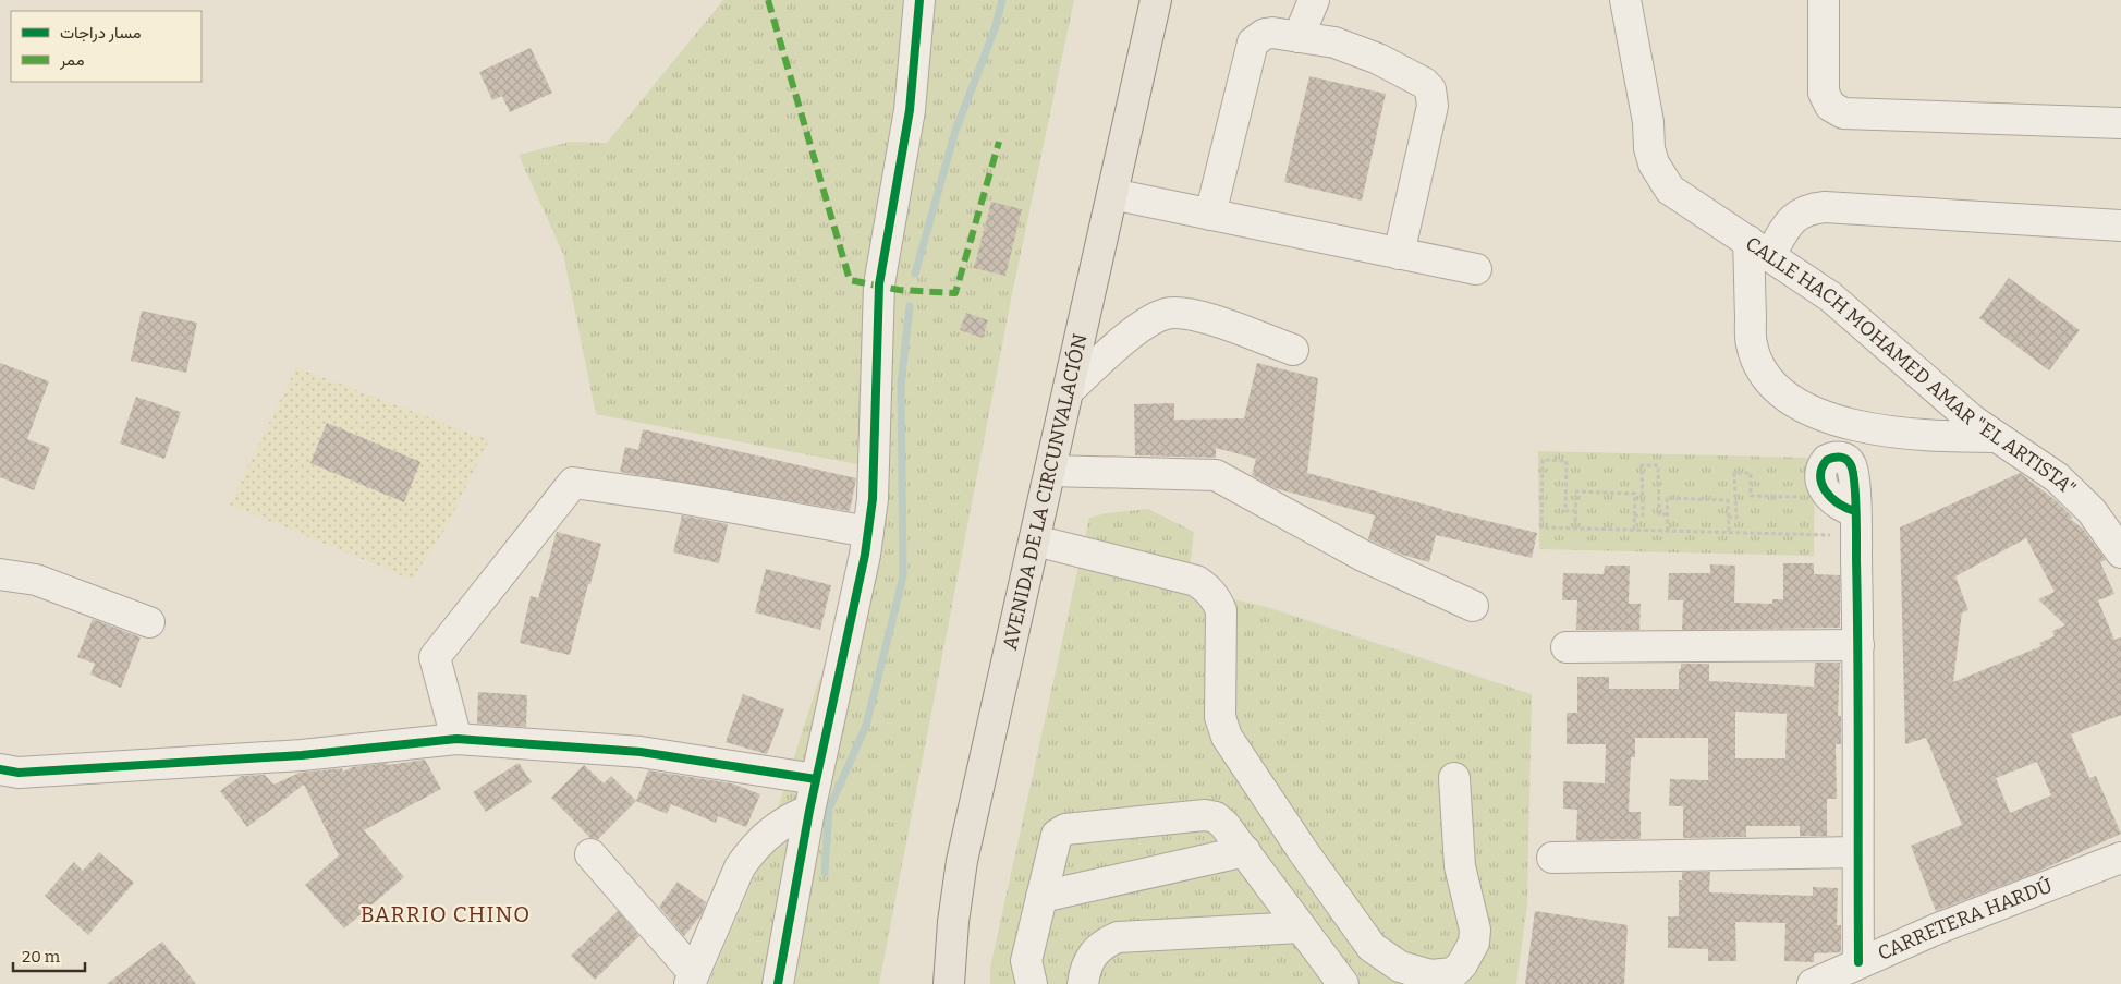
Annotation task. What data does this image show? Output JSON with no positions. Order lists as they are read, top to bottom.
{
  "streets": {
    "main road": ["AVENIDA DE LA CIRCUNVALACIÓN"],
    "street": ["CALLE HACH MOHAMED AMAR \"EL ARTISTA\"", "CARRETERA HARDÚ"]
  },
  "districts": ["BARRIO CHINO"],
  "legend": ["مسار دراجات", "ممر"],
  "scale_bar": "20 m"
}
